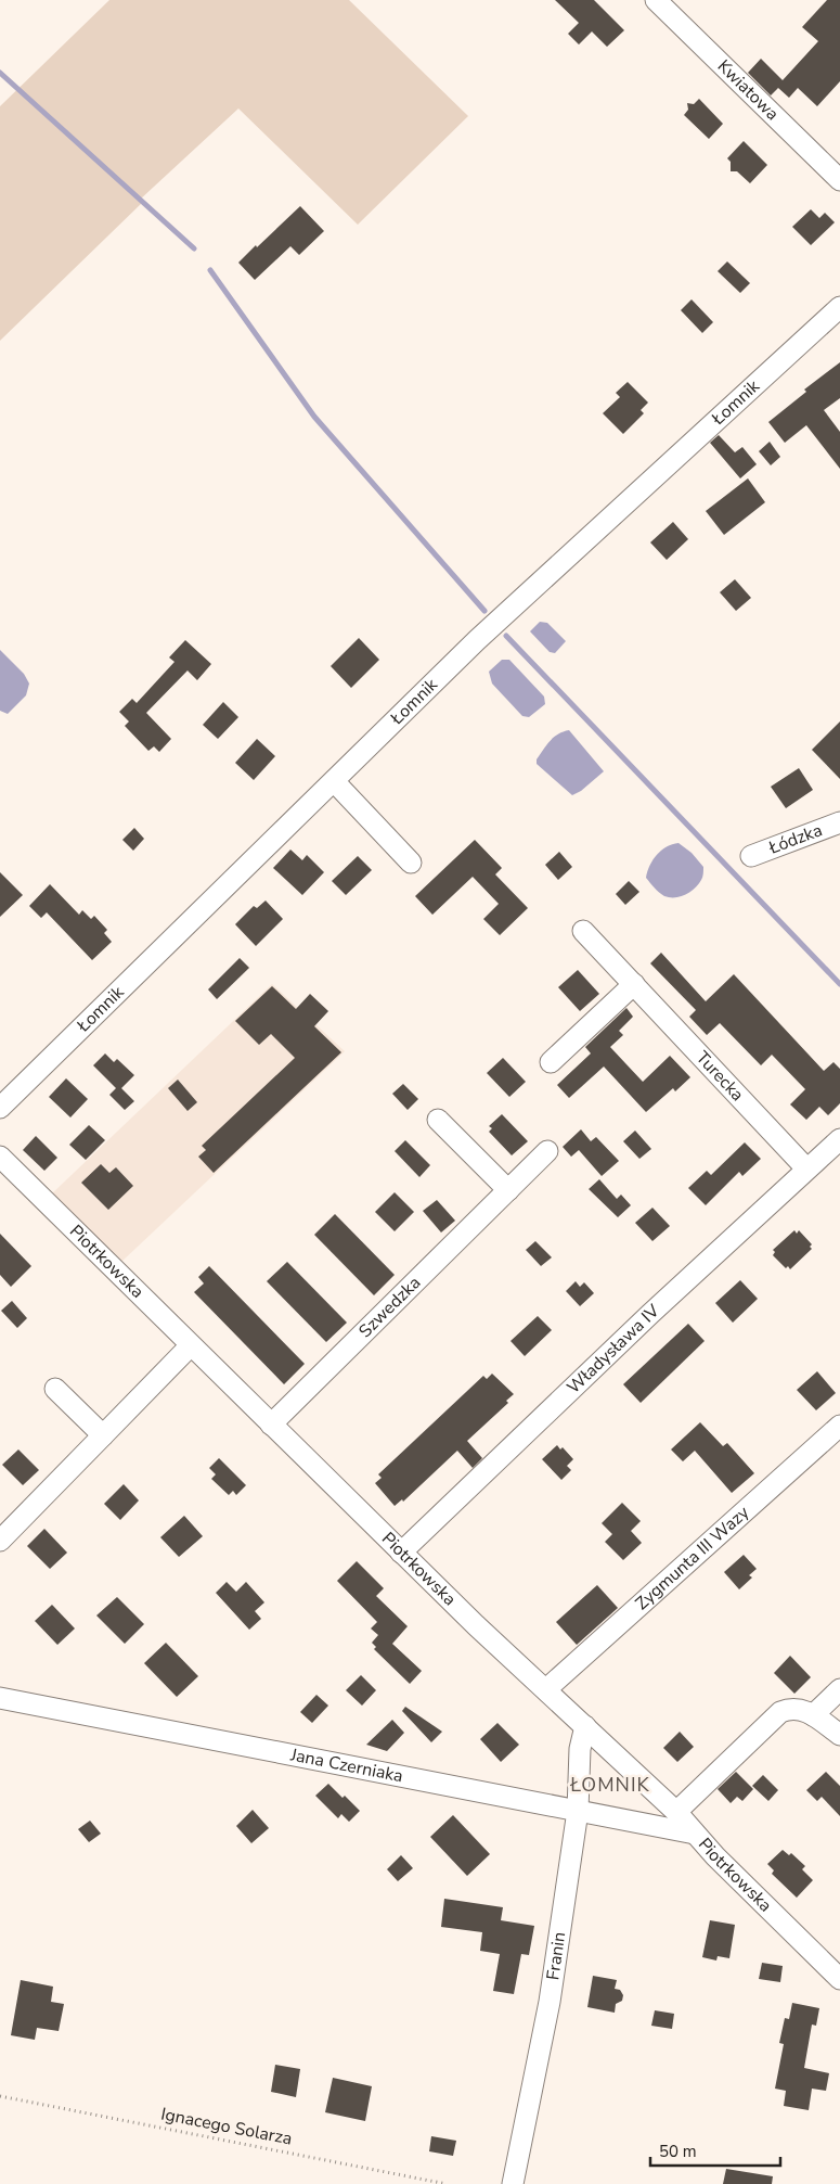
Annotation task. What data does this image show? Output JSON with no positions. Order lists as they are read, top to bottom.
{
  "streets": {
    "street": [
      "Kwiatowa",
      "Łomnik",
      "Łódzka",
      "Turecka",
      "Piotrkowska",
      "Szwedzka",
      "Władysława IV",
      "Zygmunta III Wazy",
      "Jana Czerniaka",
      "Franin"
    ],
    "path": ["Ignacego Solarza"]
  },
  "crossings": [
    ["Turecka", "Władysława IV"],
    ["Piotrkowska", "Szwedzka"],
    ["Piotrkowska", "Władysława IV"],
    ["Piotrkowska", "Zygmunta III Wazy"],
    ["Piotrkowska", "Jana Czerniaka"],
    ["Piotrkowska", "Franin"],
    ["Jana Czerniaka", "Franin"]
  ],
  "districts": ["ŁOMNIK"],
  "scale_bar": "50 m"
}
